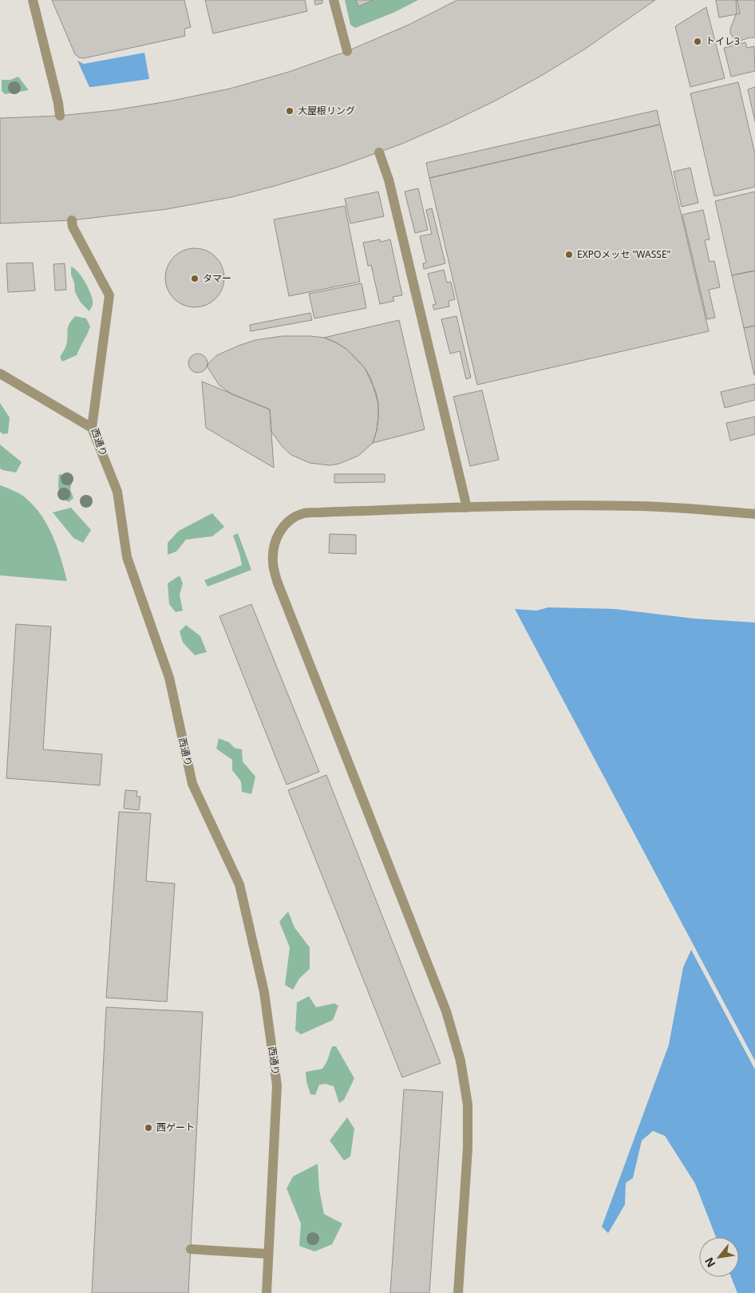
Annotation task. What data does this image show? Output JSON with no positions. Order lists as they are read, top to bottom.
{
  "streets": {
    "lane": ["西通り"]
  },
  "places": [
    "トイレ3",
    "大屋根リング",
    "EXPOメッセ \"WASSE\"",
    "タマー",
    "西ゲート"
  ],
  "north": "bottom left"
}
